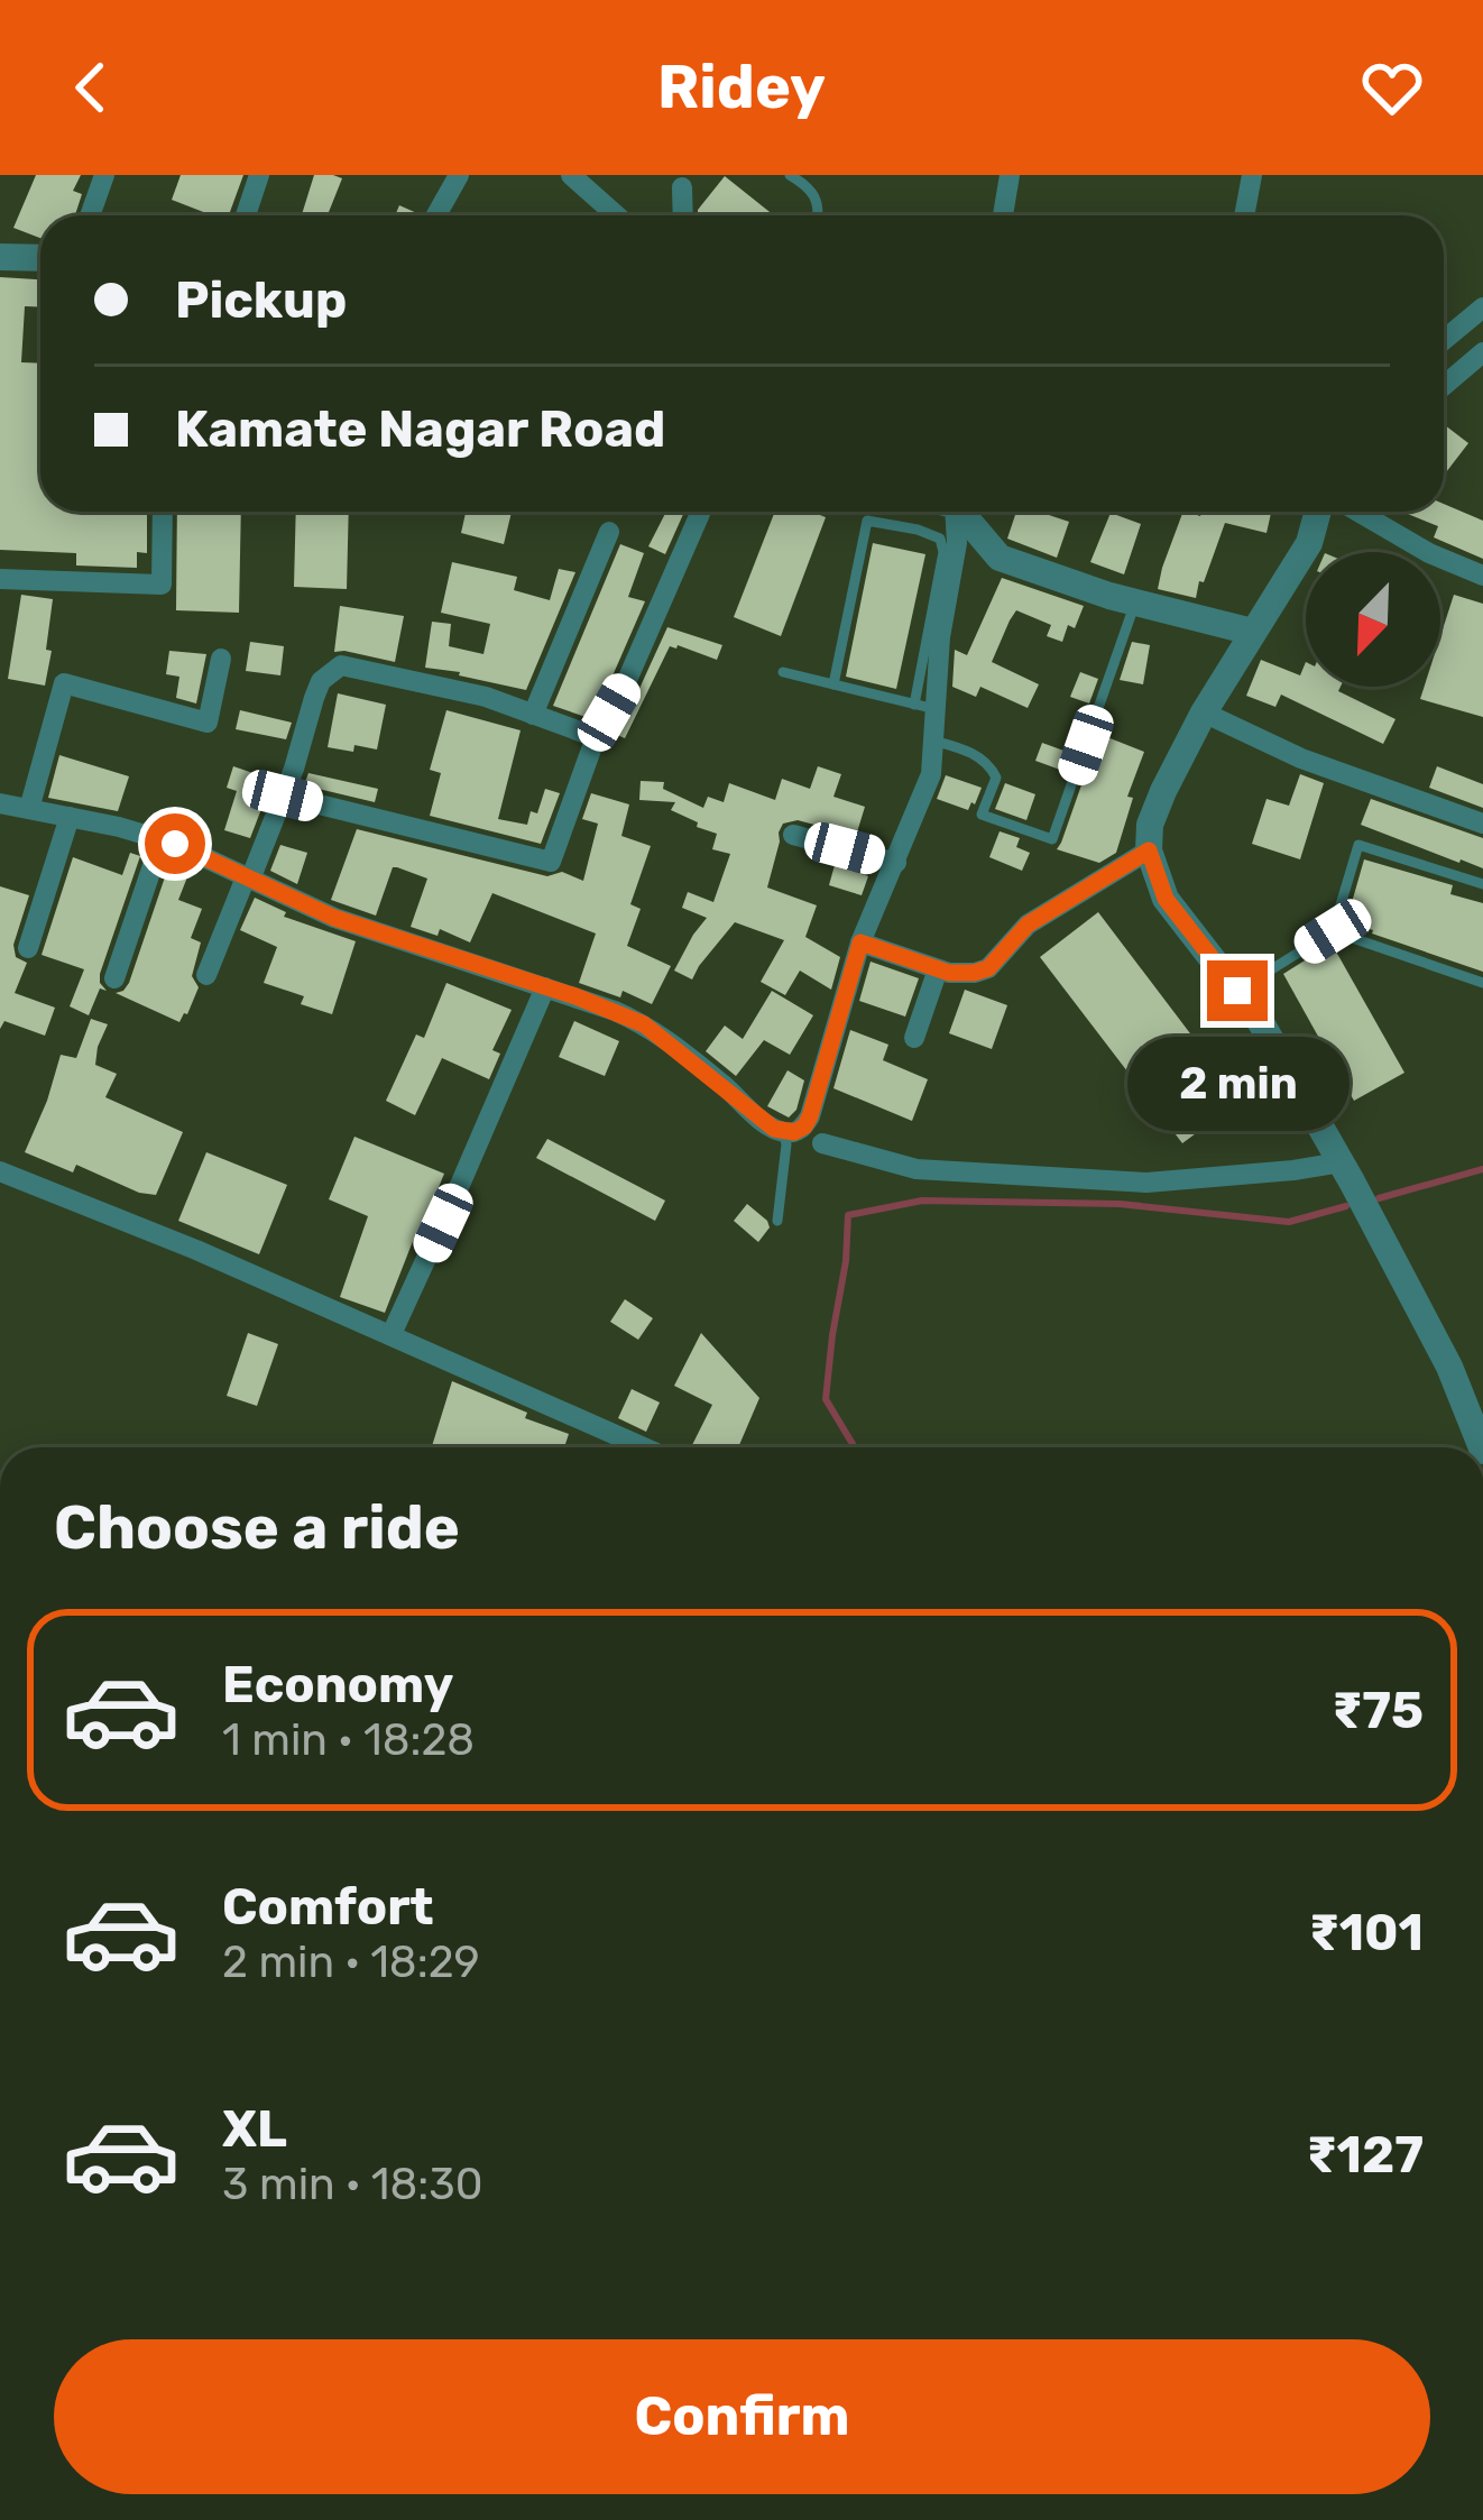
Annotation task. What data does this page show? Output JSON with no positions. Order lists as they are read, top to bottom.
{
  "north": "bottom left",
  "page": {
    "header": "Ridey",
    "banner": ["Pickup", "Kamate Nagar Road"],
    "bubble": "2 min",
    "heading": "Choose a ride",
    "list": [
      {
        "name": "Economy",
        "note": "1 min · 18:28",
        "value": "₹75"
      },
      {
        "name": "Comfort",
        "note": "2 min · 18:29",
        "value": "₹101"
      },
      {
        "name": "XL",
        "note": "3 min · 18:30",
        "value": "₹127"
      }
    ],
    "buttons": "Confirm"
  }
}
